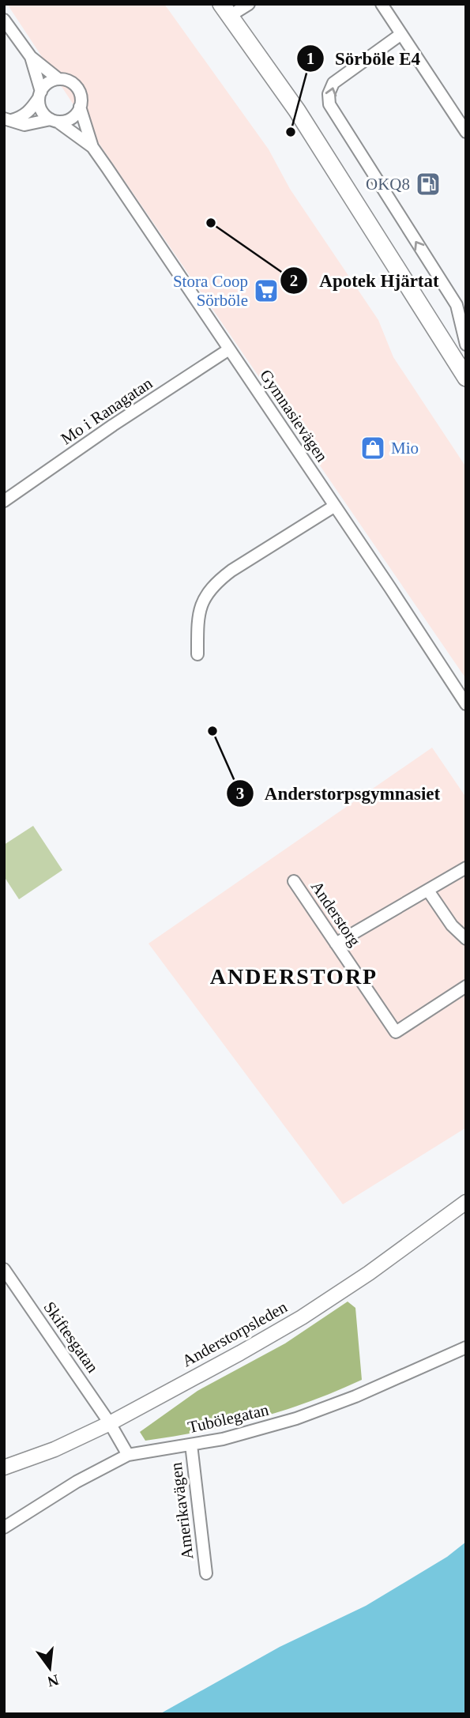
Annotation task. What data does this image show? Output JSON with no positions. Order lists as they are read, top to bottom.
{
  "streets": {
    "main road": ["Anderstorpsleden"],
    "street": [
      "Mo i Ranagatan",
      "Gymnasievägen",
      "Anderstorg",
      "Skiftesgatan",
      "Tubölegatan",
      "Amerikavägen"
    ]
  },
  "crossings": [
    ["Mo i Ranagatan", "Gymnasievägen"],
    ["Anderstorpsleden", "Skiftesgatan"],
    ["Skiftesgatan", "Tubölegatan"],
    ["Tubölegatan", "Amerikavägen"]
  ],
  "districts": ["ANDERSTORP"],
  "places": {
    "other": ["Sörböle E4", "Apotek Hjärtat", "Anderstorpsgymnasiet"],
    "fuel station": ["OKQ8"],
    "supermarket": ["Stora Coop Sörböle"],
    "shop": ["Mio"]
  },
  "north": "bottom"
}
